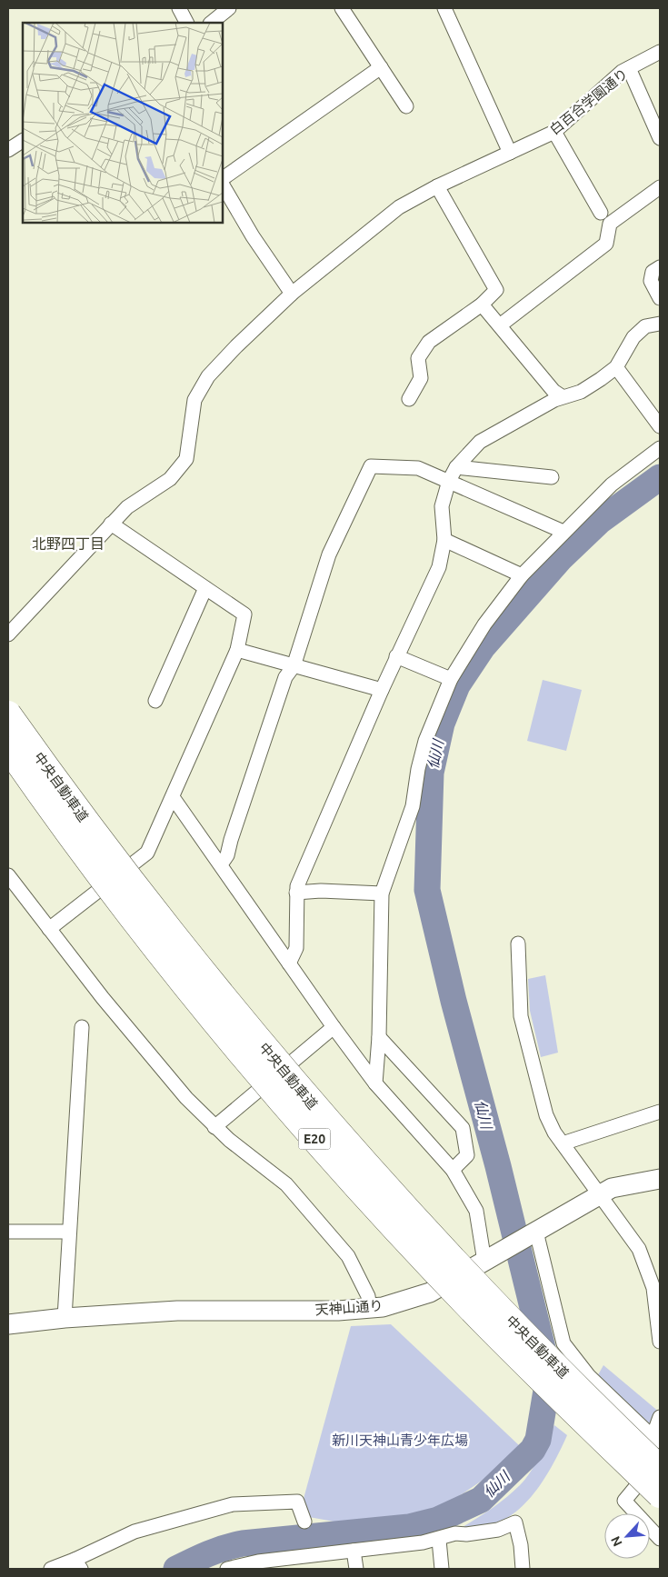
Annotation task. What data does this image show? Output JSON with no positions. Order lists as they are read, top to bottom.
{
  "streets": {
    "highway": ["中央自動車道", "E20"],
    "street": ["白百合学園通り", "天神山通り"]
  },
  "districts": ["北野四丁目"],
  "water": ["仙川"],
  "parks": ["新川天神山青少年広場"],
  "north": "bottom left"
}
